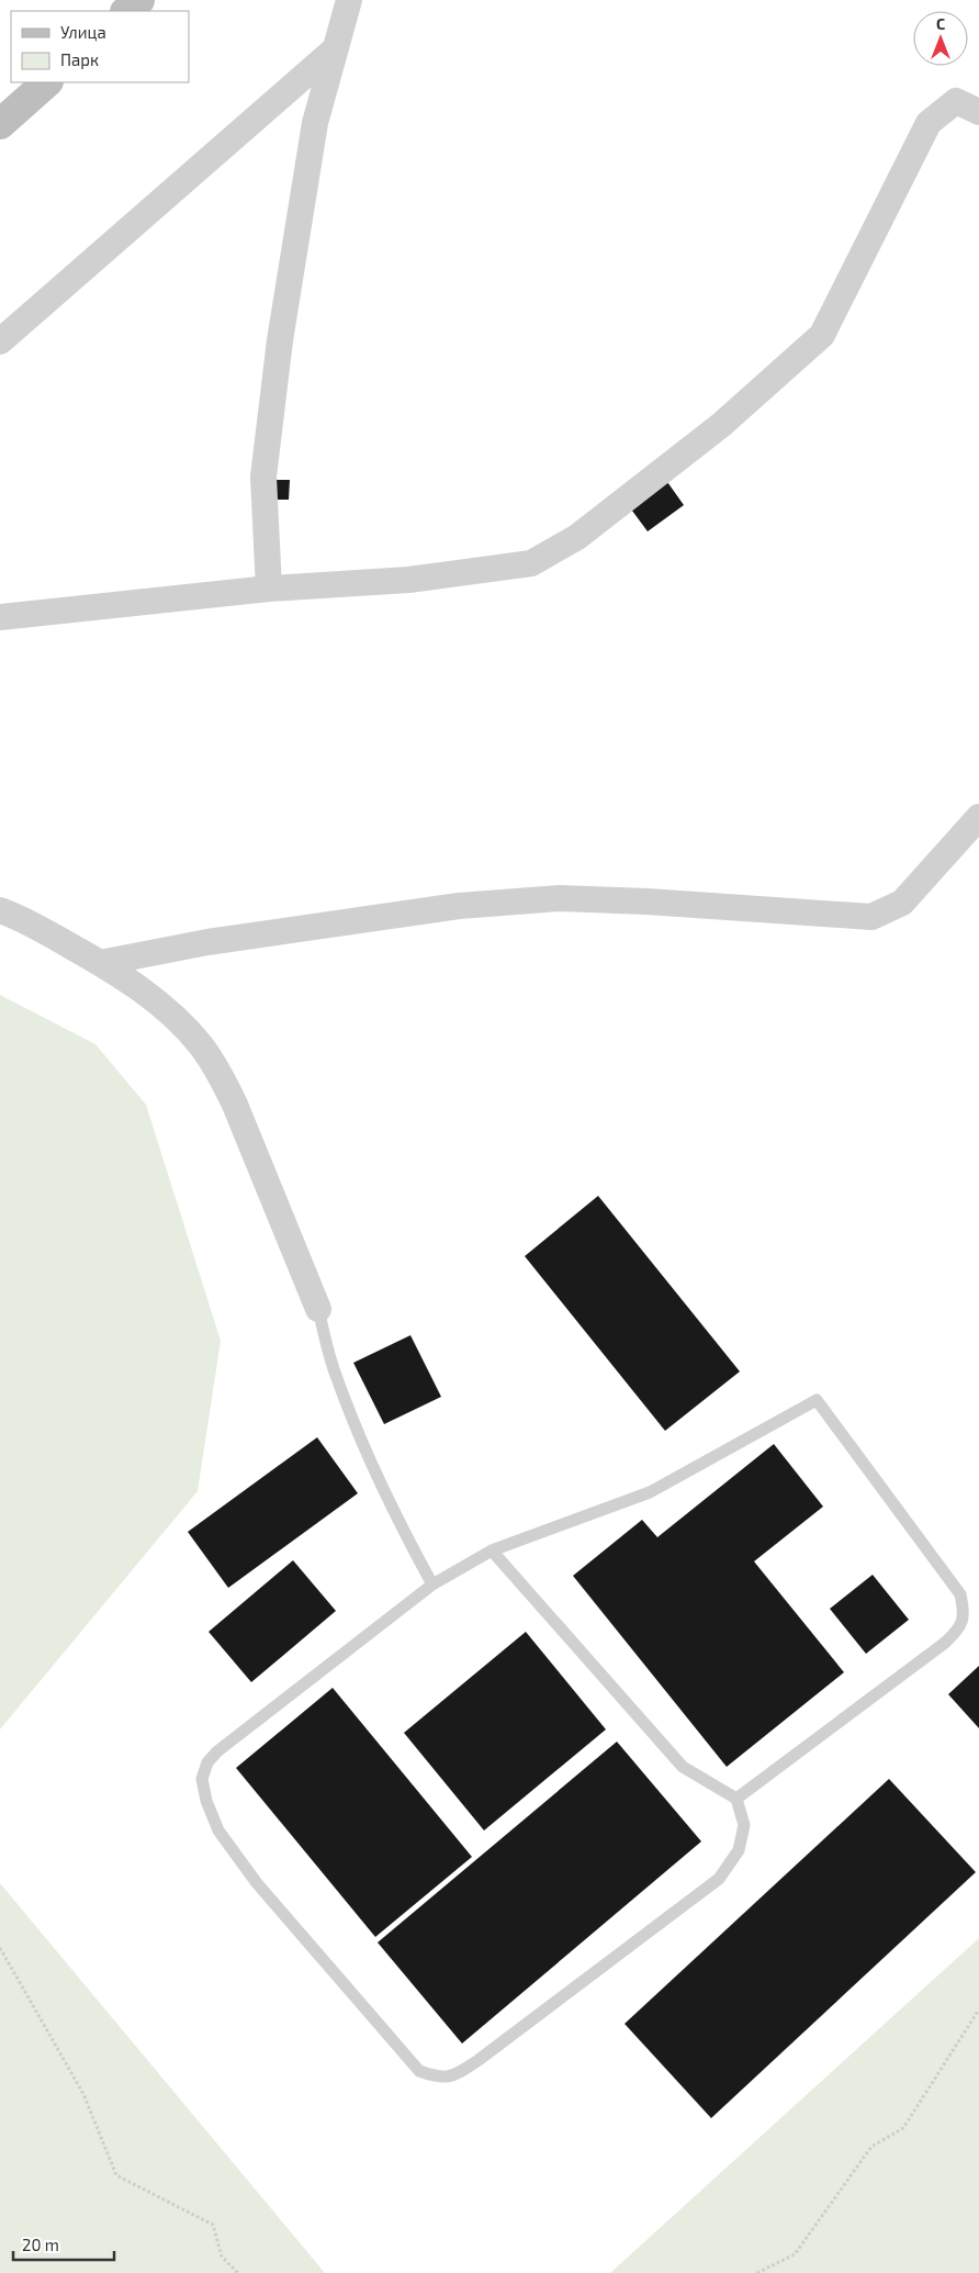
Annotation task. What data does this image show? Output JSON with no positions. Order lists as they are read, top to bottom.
{
  "legend": ["Улица", "Парк"],
  "scale_bar": "20 m",
  "north": "top"
}
